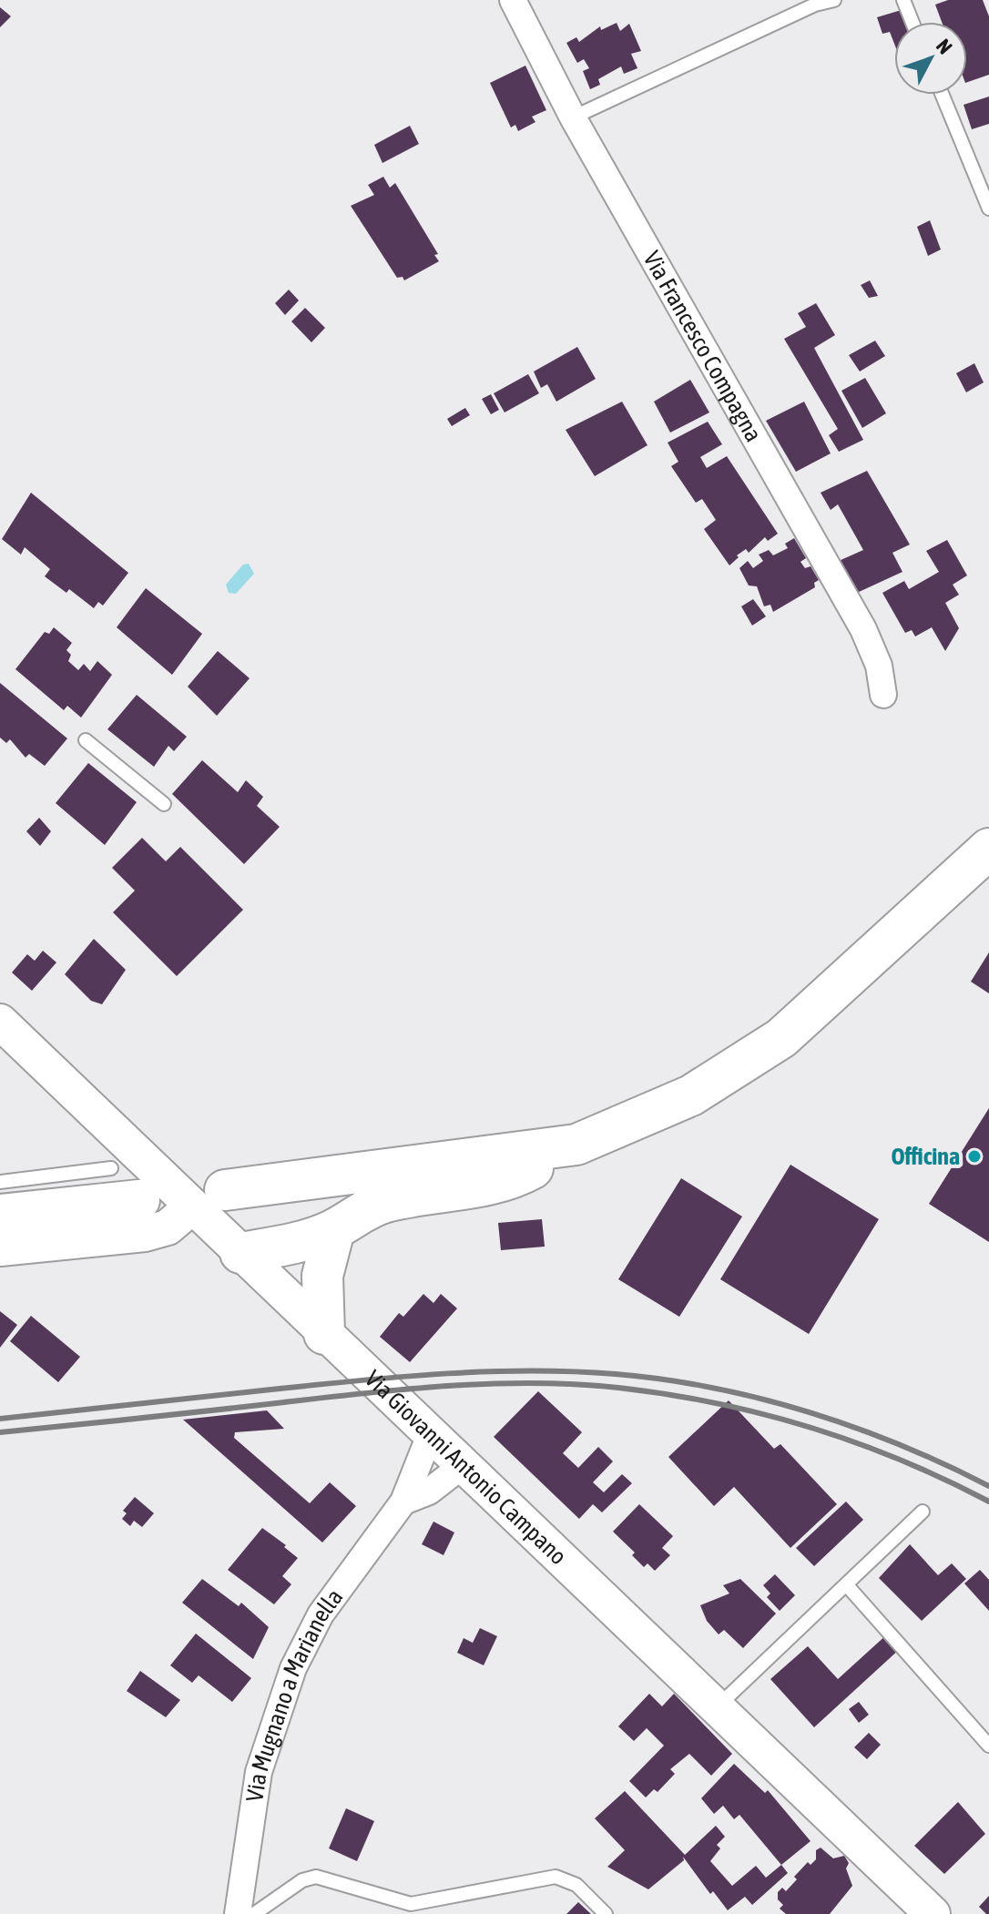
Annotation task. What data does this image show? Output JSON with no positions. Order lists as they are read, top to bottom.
{
  "streets": {
    "main road": ["Via Giovanni Antonio Campano"],
    "street": ["Via Francesco Compagna", "Via Mugnano a Marianella"]
  },
  "crossings": [
    ["Via Giovanni Antonio Campano", "Via Mugnano a Marianella"]
  ],
  "places": ["Officina"],
  "north": "top right"
}
